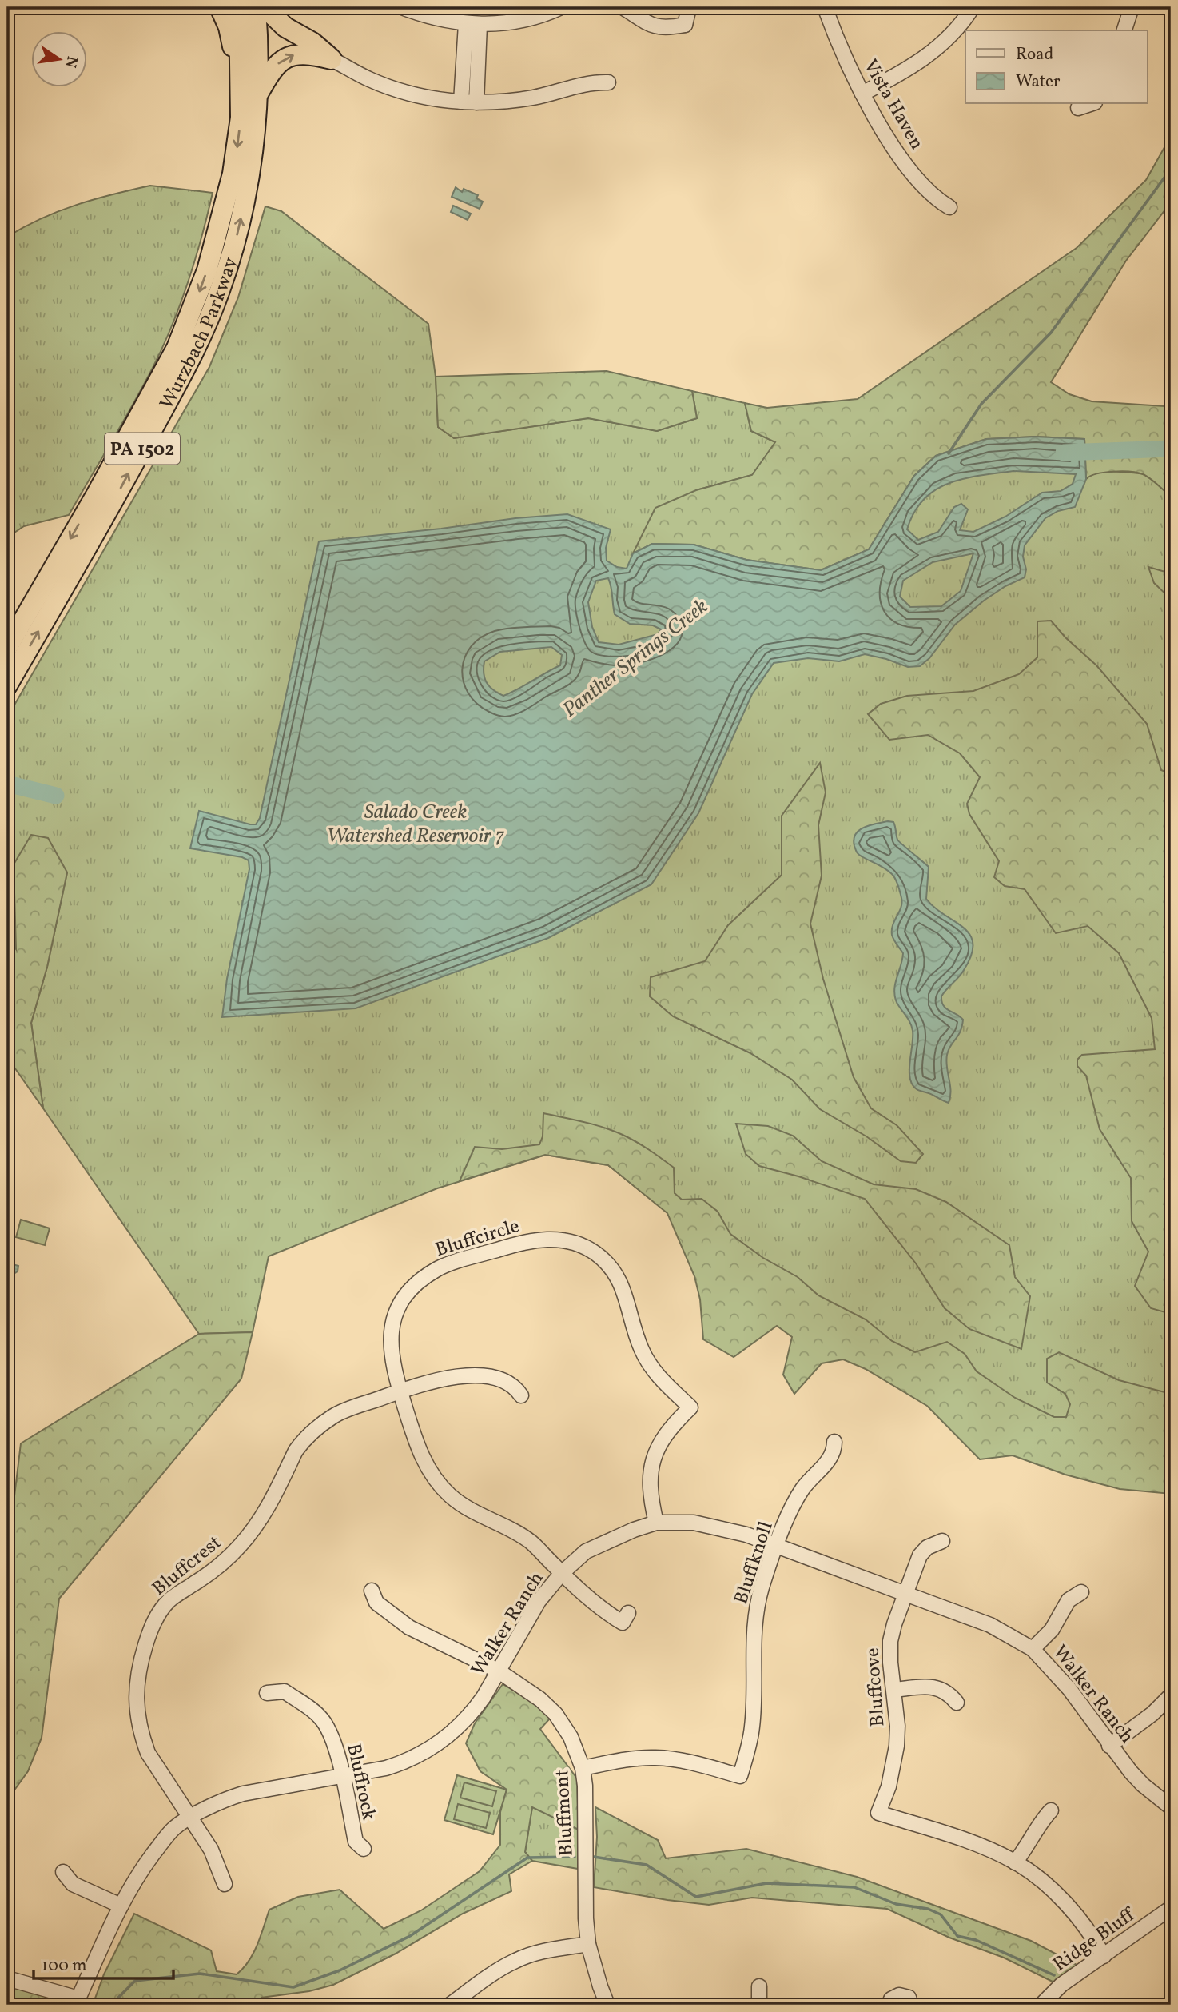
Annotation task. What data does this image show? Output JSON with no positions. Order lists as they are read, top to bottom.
{
  "streets": {
    "highway": ["Wurzbach Parkway", "PA 1502"],
    "street": [
      "Vista Haven",
      "Bluffcircle",
      "Bluffknoll",
      "Bluffcrest",
      "Walker Ranch",
      "Bluffcove",
      "Bluffrock",
      "Bluffmont",
      "Ridge Bluff"
    ]
  },
  "crossings": [
    ["Bluffcircle", "Bluffcrest"],
    ["Bluffcircle", "Walker Ranch"],
    ["Bluffknoll", "Walker Ranch"],
    ["Bluffknoll", "Bluffmont"],
    ["Bluffcrest", "Walker Ranch"],
    ["Walker Ranch", "Bluffcove"],
    ["Walker Ranch", "Bluffrock"],
    ["Walker Ranch", "Bluffmont"]
  ],
  "water": ["Panther Springs Creek", "Salado Creek Watershed Reservoir 7"],
  "legend": ["Road", "Water"],
  "scale_bar": "100 m",
  "north": "right"
}
